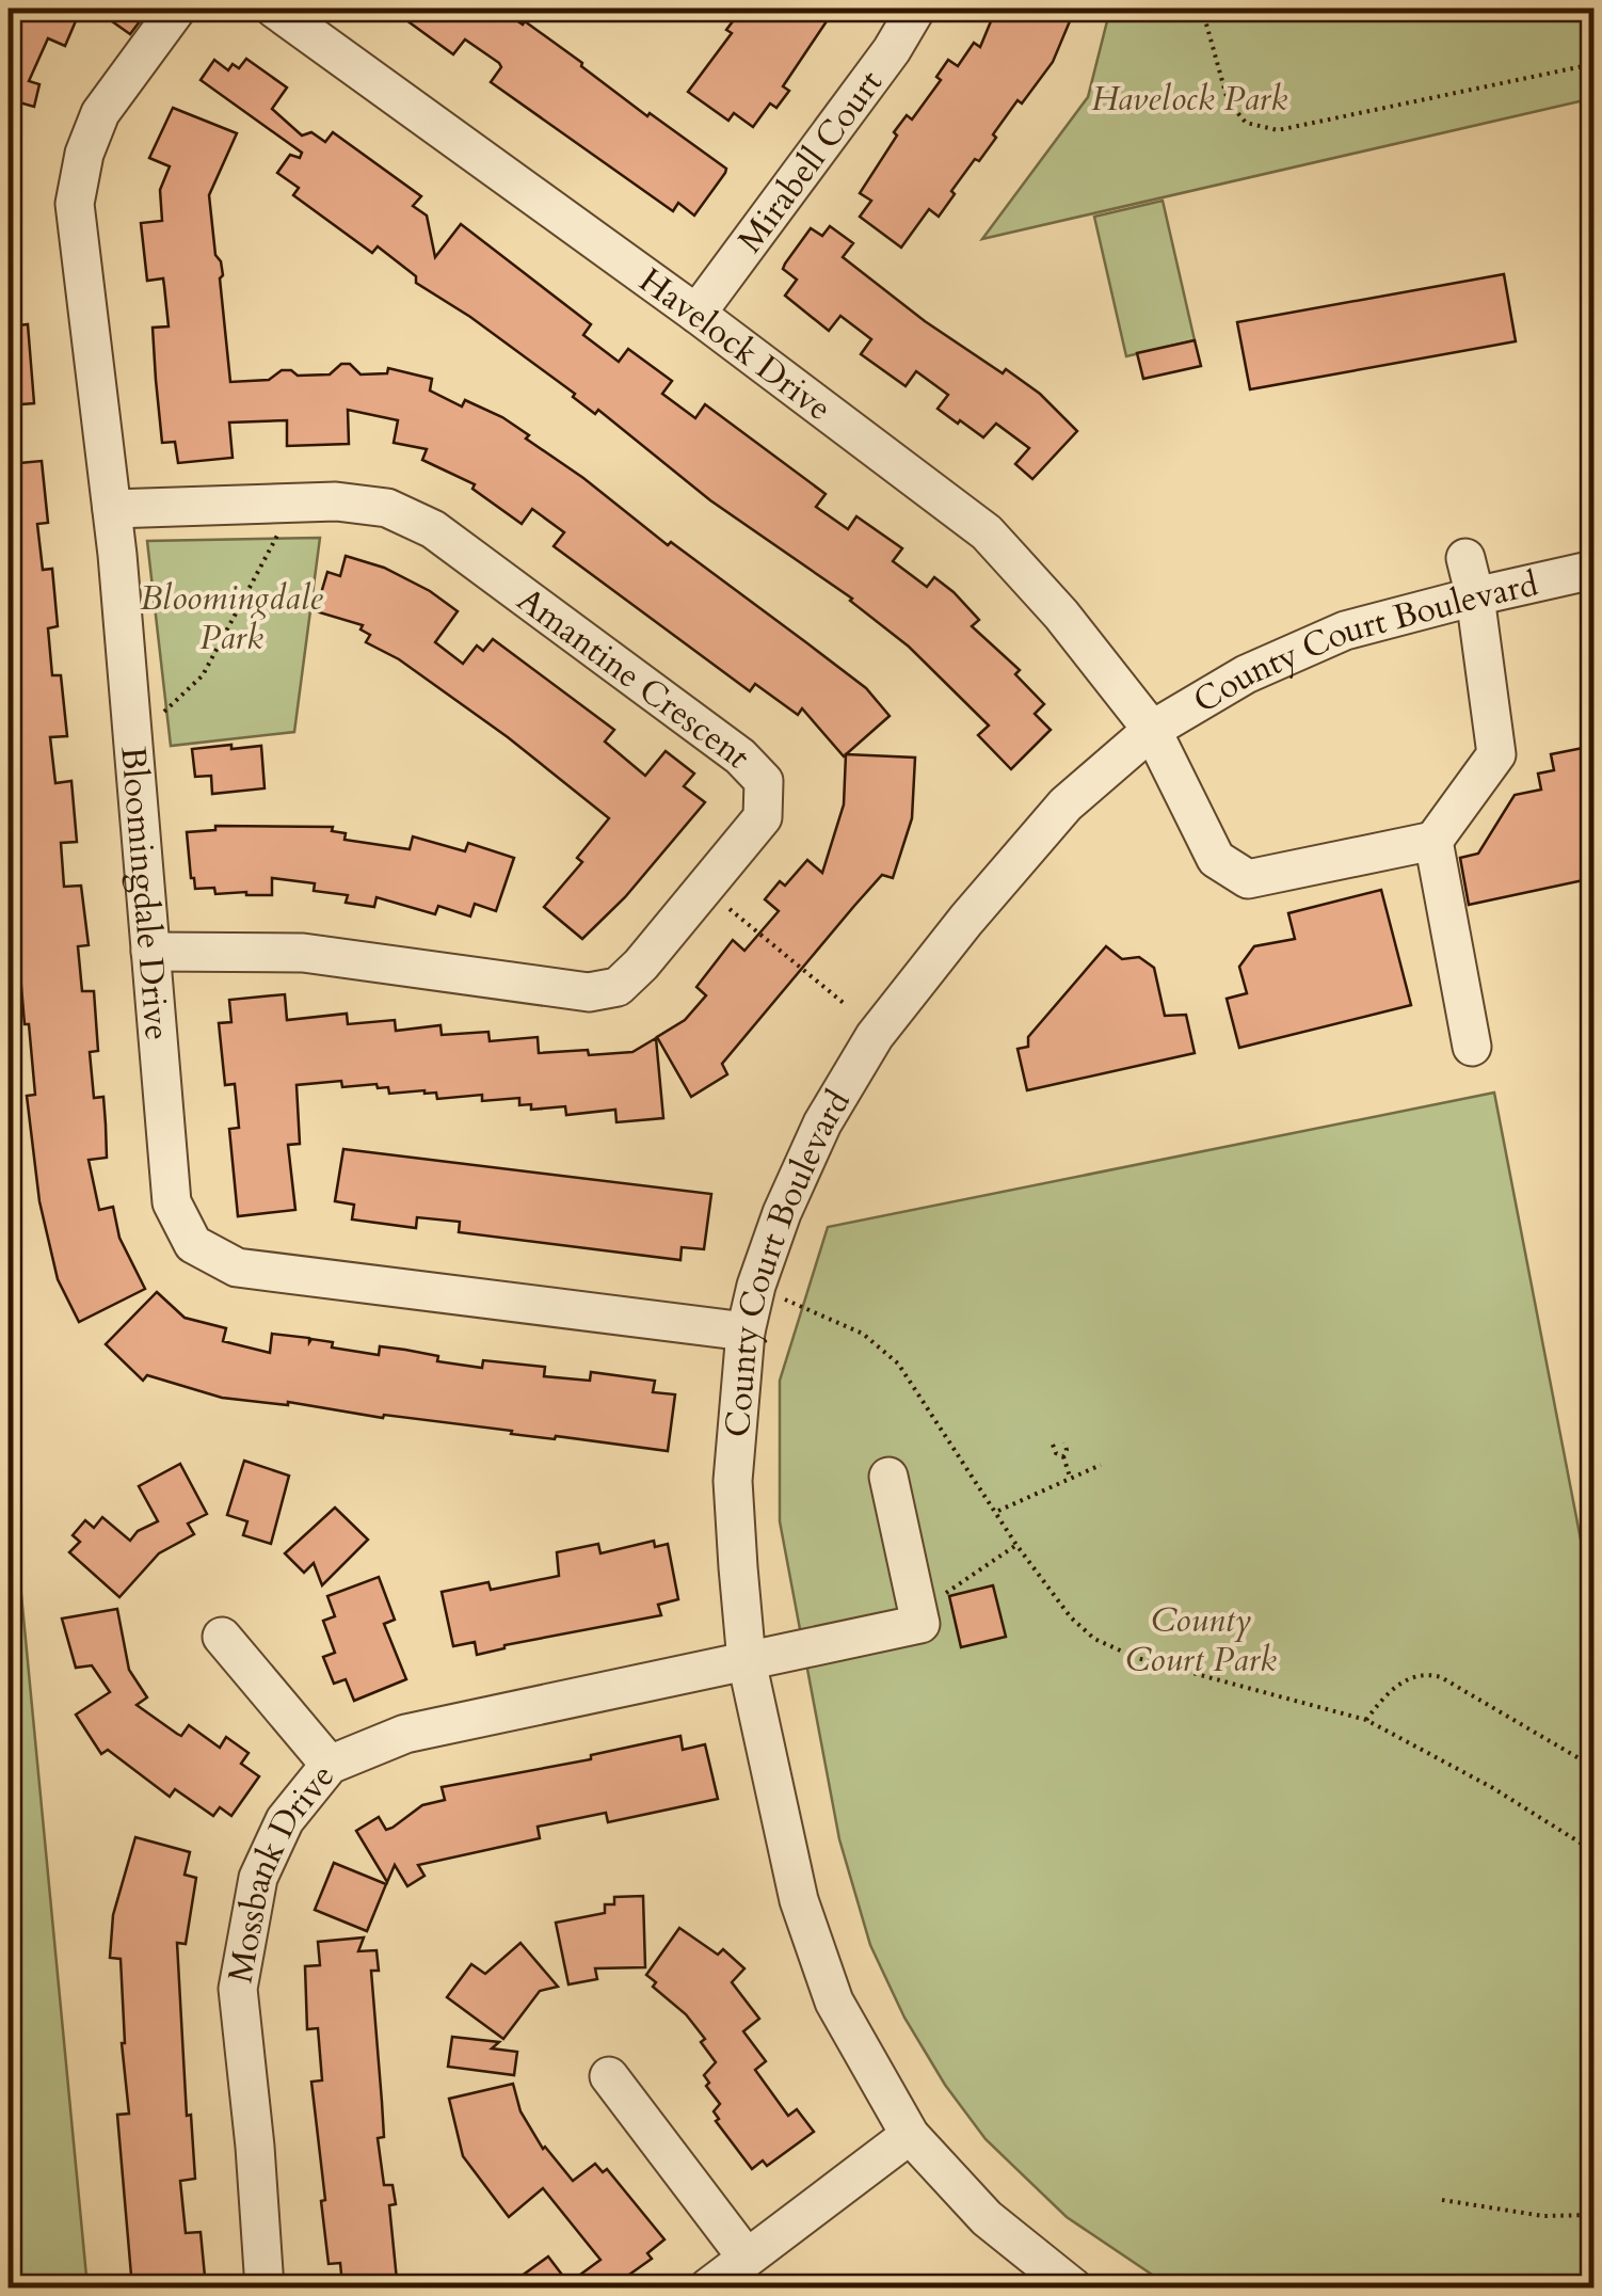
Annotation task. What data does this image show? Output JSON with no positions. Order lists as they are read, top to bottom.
{
  "streets": {
    "street": [
      "Mirabell Court",
      "Havelock Drive",
      "County Court Boulevard",
      "Amantine Crescent",
      "Bloomingdale Drive",
      "Mossbank Drive"
    ]
  },
  "crossings": [
    ["Mirabell Court", "Havelock Drive"],
    ["Havelock Drive", "County Court Boulevard"],
    ["County Court Boulevard", "Bloomingdale Drive"],
    ["County Court Boulevard", "Mossbank Drive"],
    ["Amantine Crescent", "Bloomingdale Drive"]
  ],
  "parks": ["Havelock Park", "Bloomingdale Park", "County Court Park"]
}
